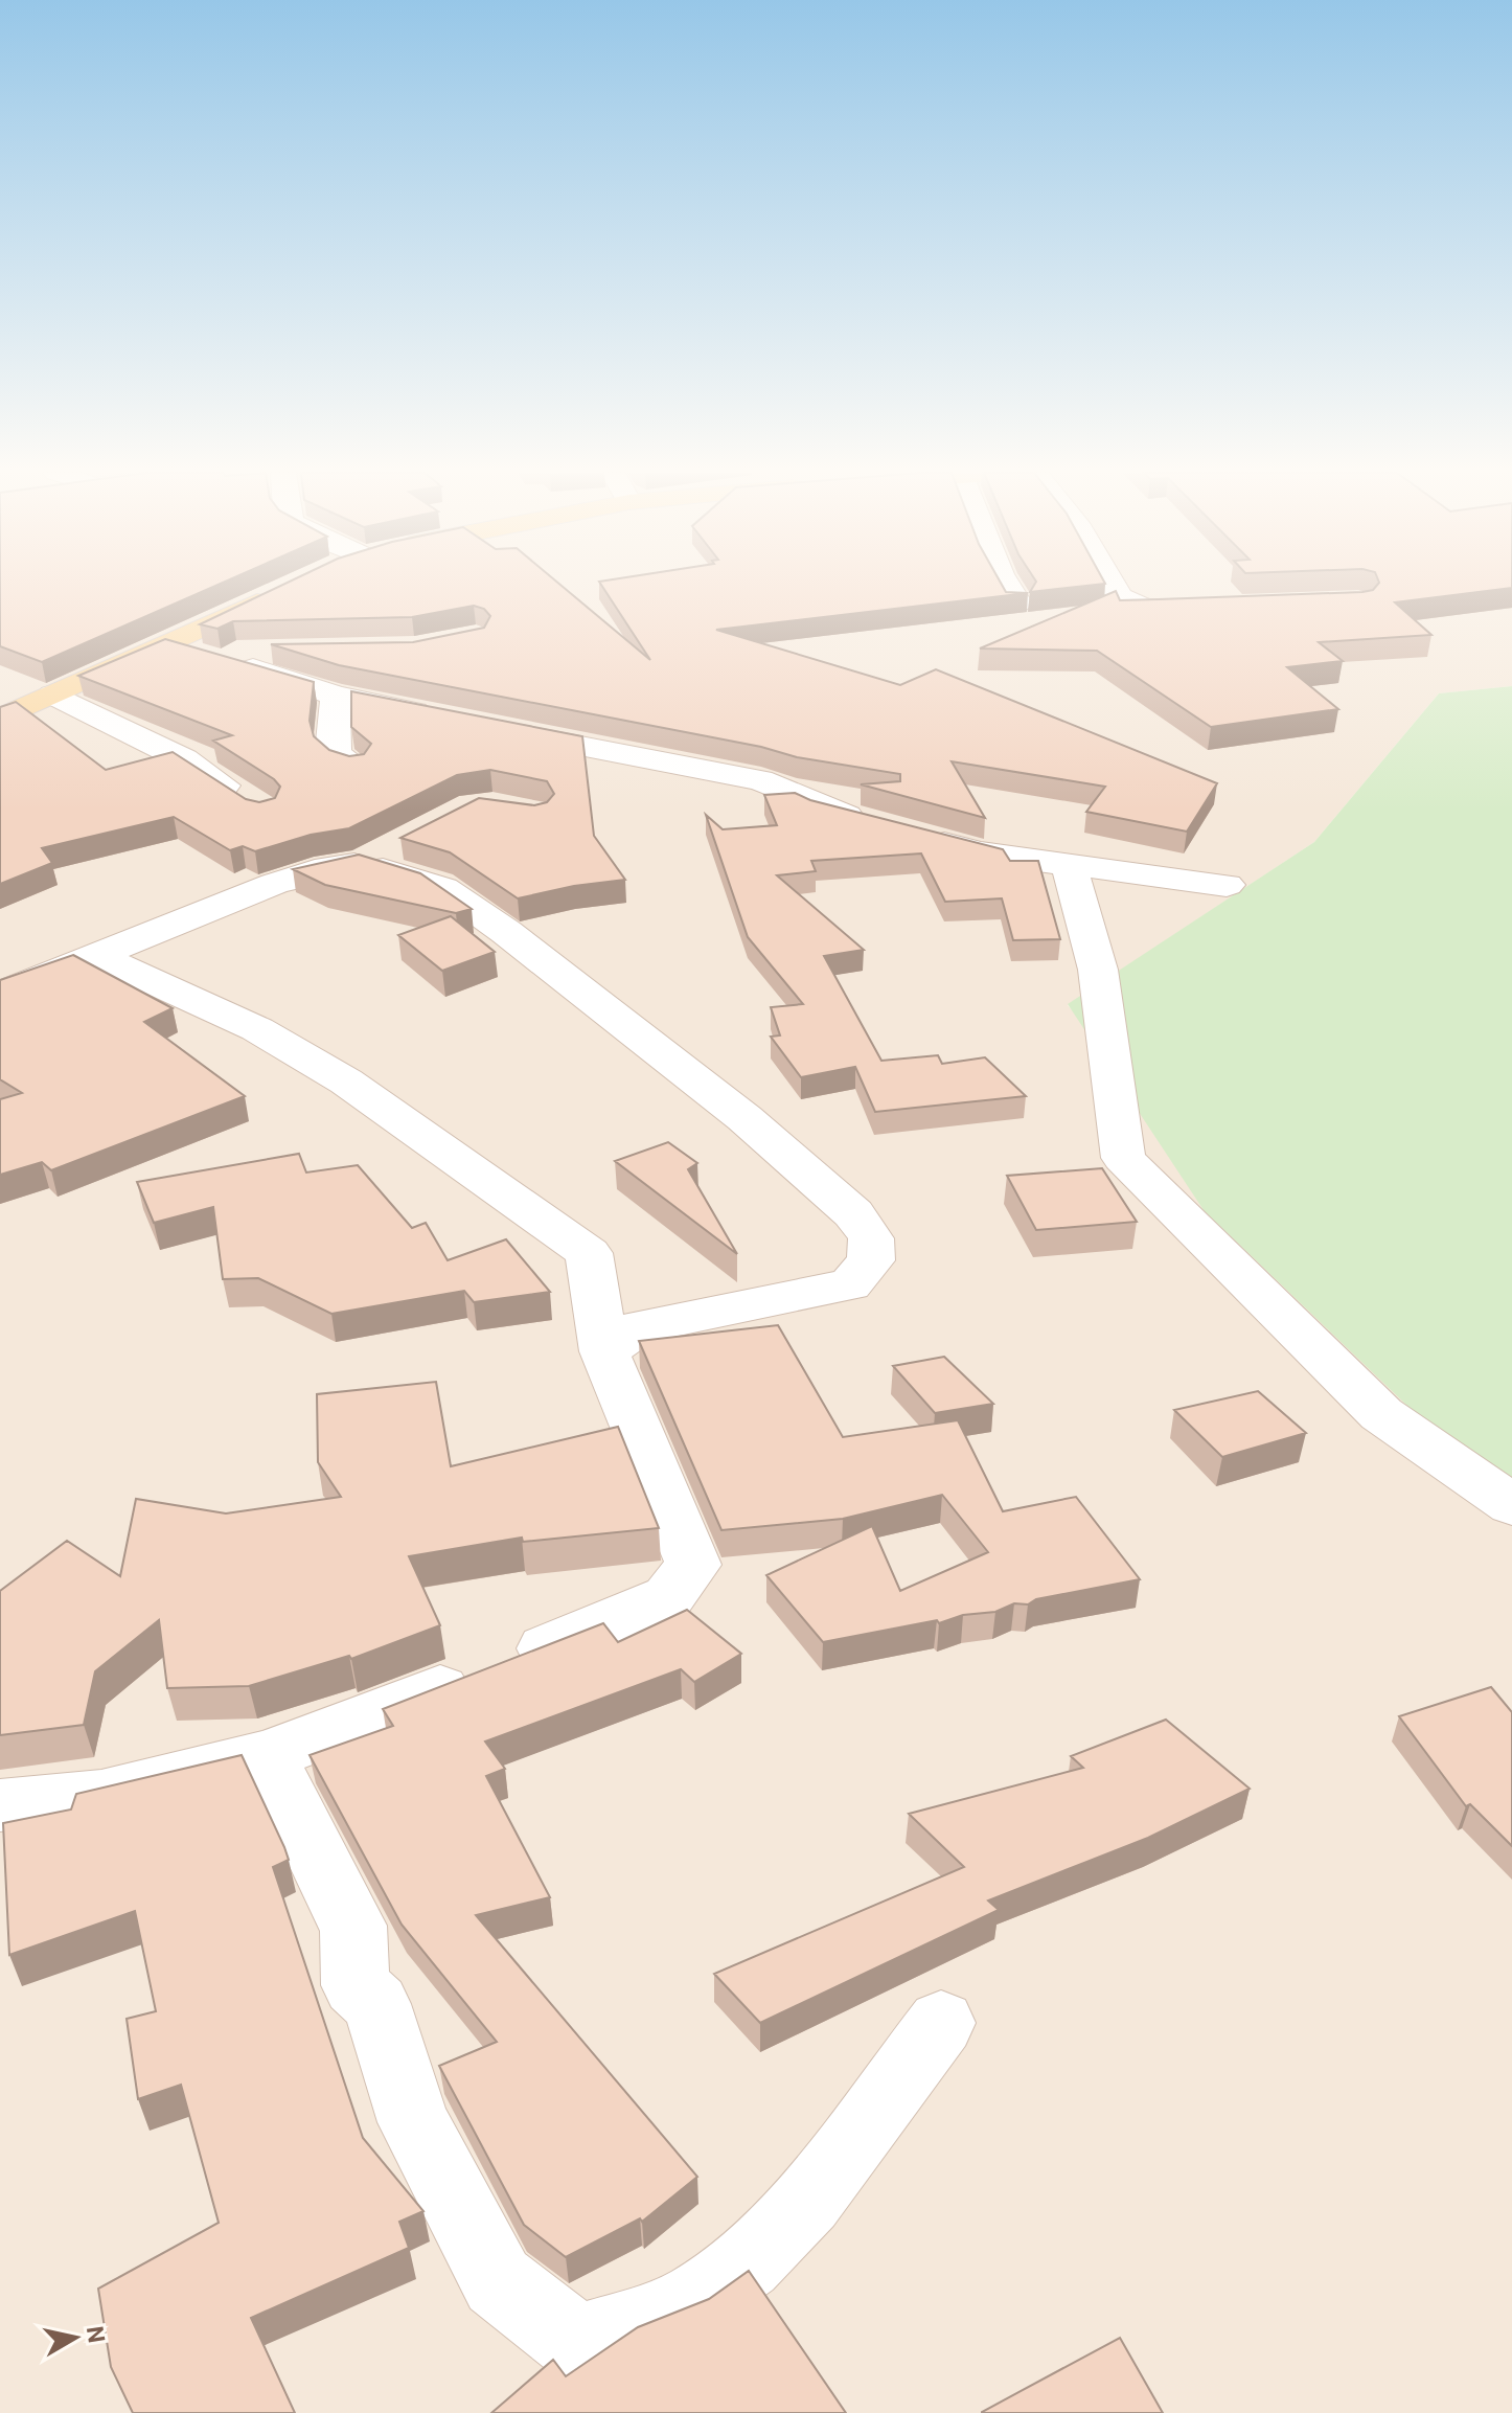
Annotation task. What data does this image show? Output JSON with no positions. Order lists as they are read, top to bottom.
{
  "north": "right"
}
